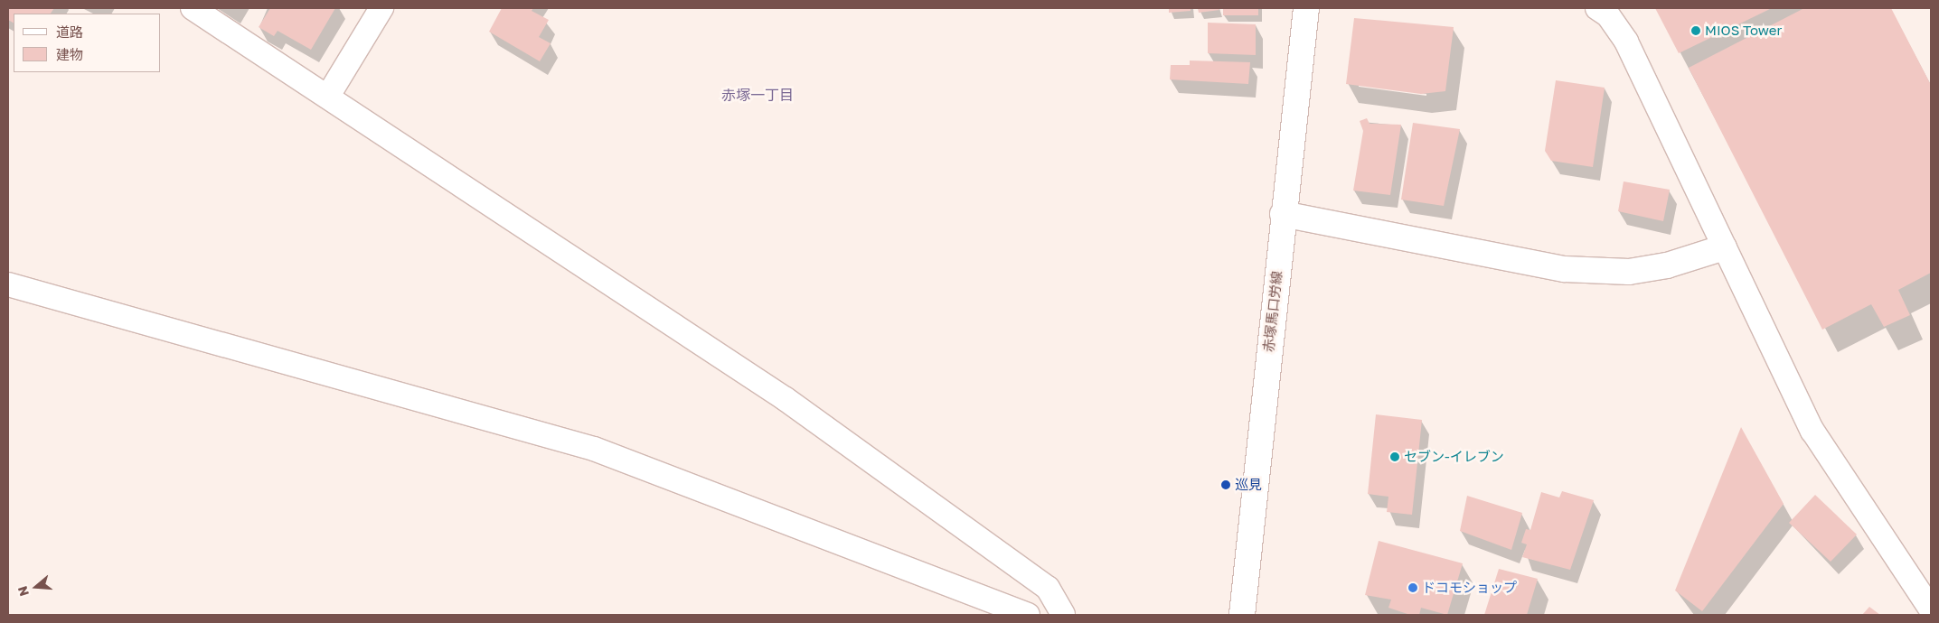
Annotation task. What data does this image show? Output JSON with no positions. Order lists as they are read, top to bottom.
{
  "streets": {
    "main road": ["赤塚馬口労線"]
  },
  "districts": ["赤塚一丁目"],
  "places": [
    "MIOS Tower",
    "セブン-イレブン",
    "巡見",
    "ドコモショップ"
  ],
  "legend": ["道路", "建物"],
  "north": "left"
}
